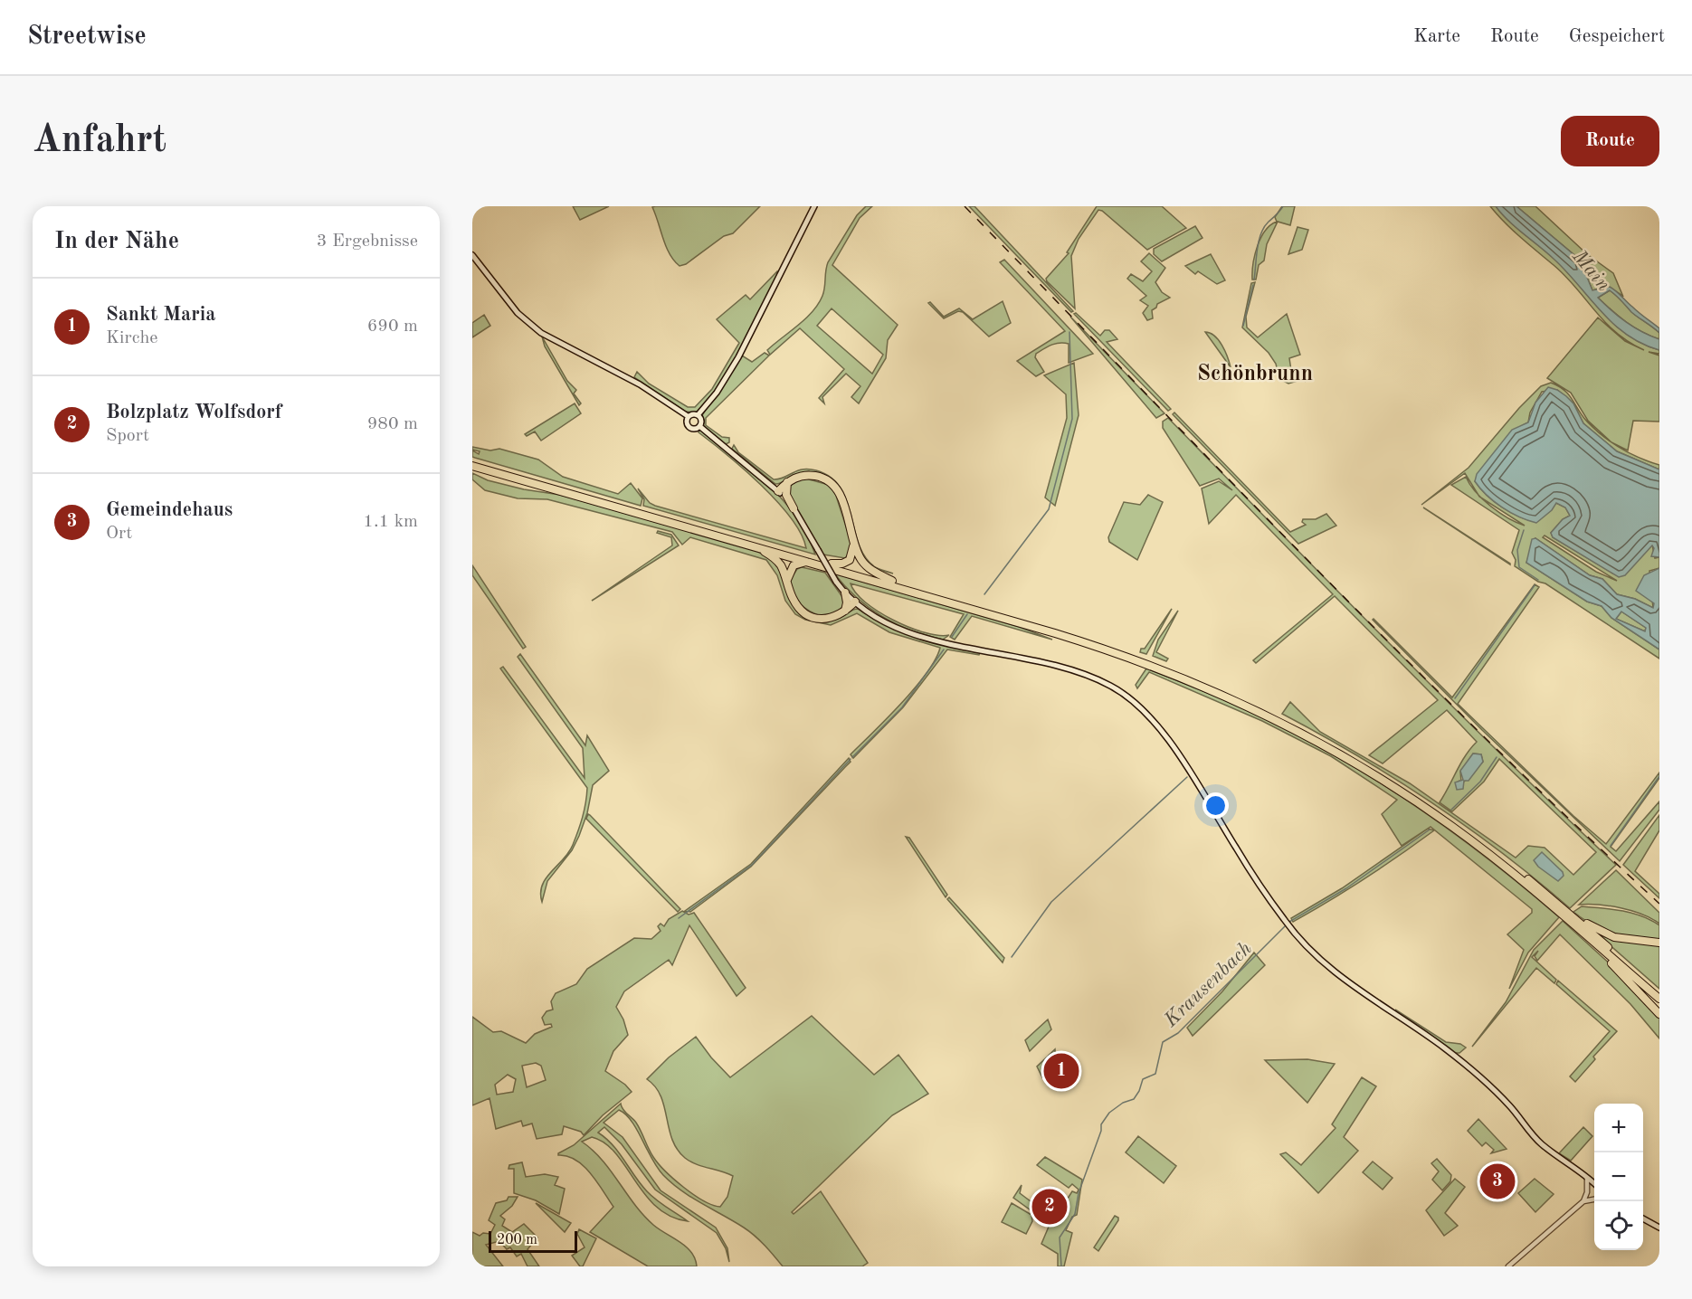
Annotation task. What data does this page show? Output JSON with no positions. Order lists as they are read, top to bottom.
{
  "districts": ["Schönbrunn"],
  "water": ["Main", "Krausenbach"],
  "scale_bar": "200 m",
  "page": {
    "header": "Streetwise",
    "nav": ["Karte", "Route", "Gespeichert"],
    "buttons": "Route",
    "title": "Anfahrt",
    "heading": ["In der Nähe", "3 Ergebnisse"],
    "list": [
      {
        "mark": "1",
        "name": "Sankt Maria",
        "note": "Kirche",
        "value": "690 m"
      },
      {
        "mark": "2",
        "name": "Bolzplatz Wolfsdorf",
        "note": "Sport",
        "value": "980 m"
      },
      {
        "mark": "3",
        "name": "Gemeindehaus",
        "note": "Ort",
        "value": "1.1 km"
      }
    ],
    "pins": ["1", "3", "2"],
    "map_buttons": ["+", "−"],
    "scale": "200 m"
  }
}
